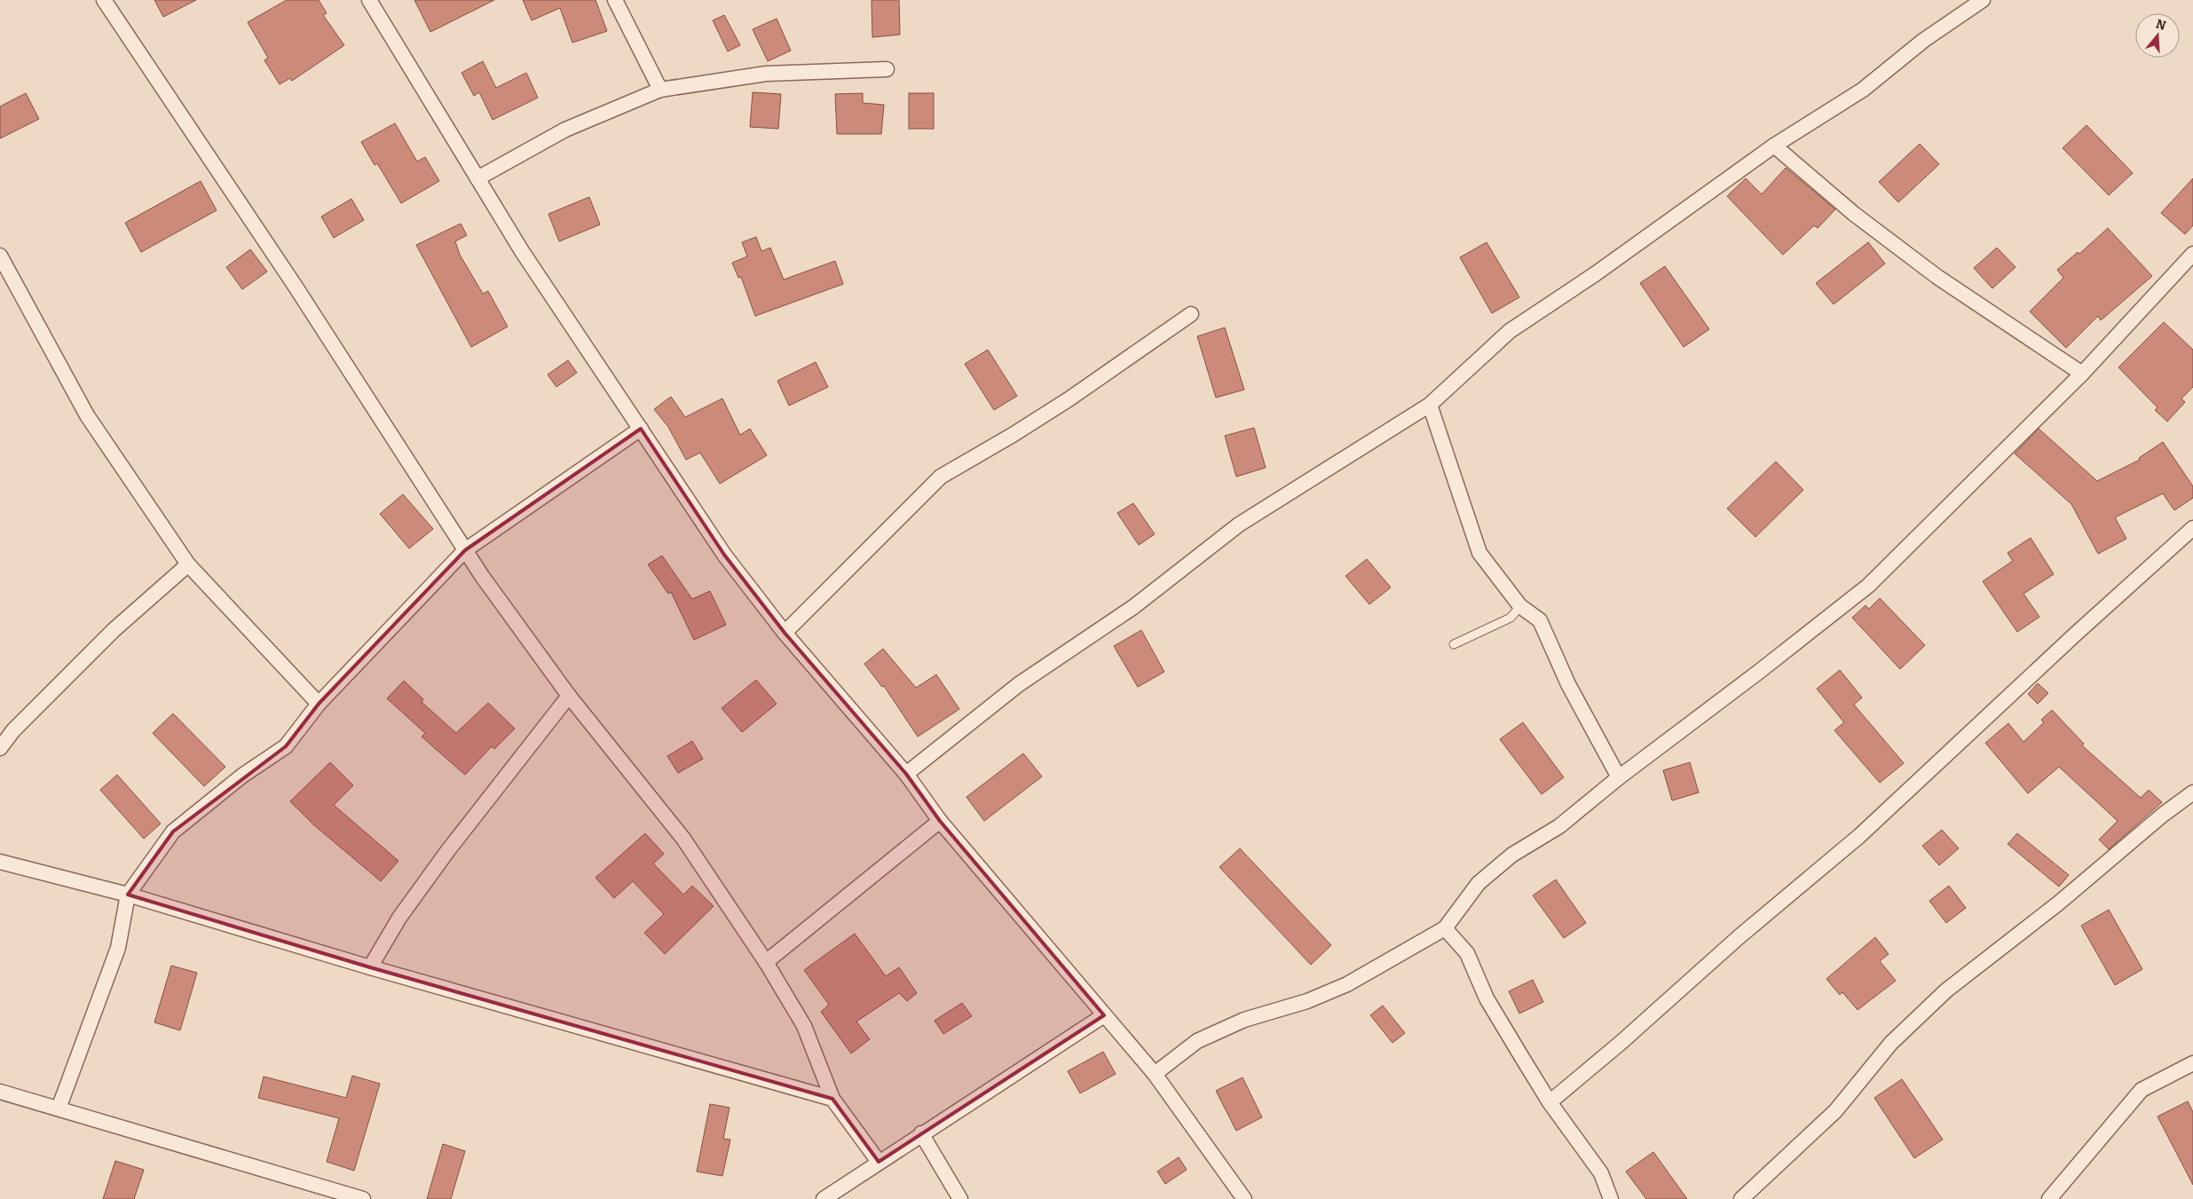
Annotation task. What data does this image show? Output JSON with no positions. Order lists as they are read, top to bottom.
{
  "north": "top"
}
